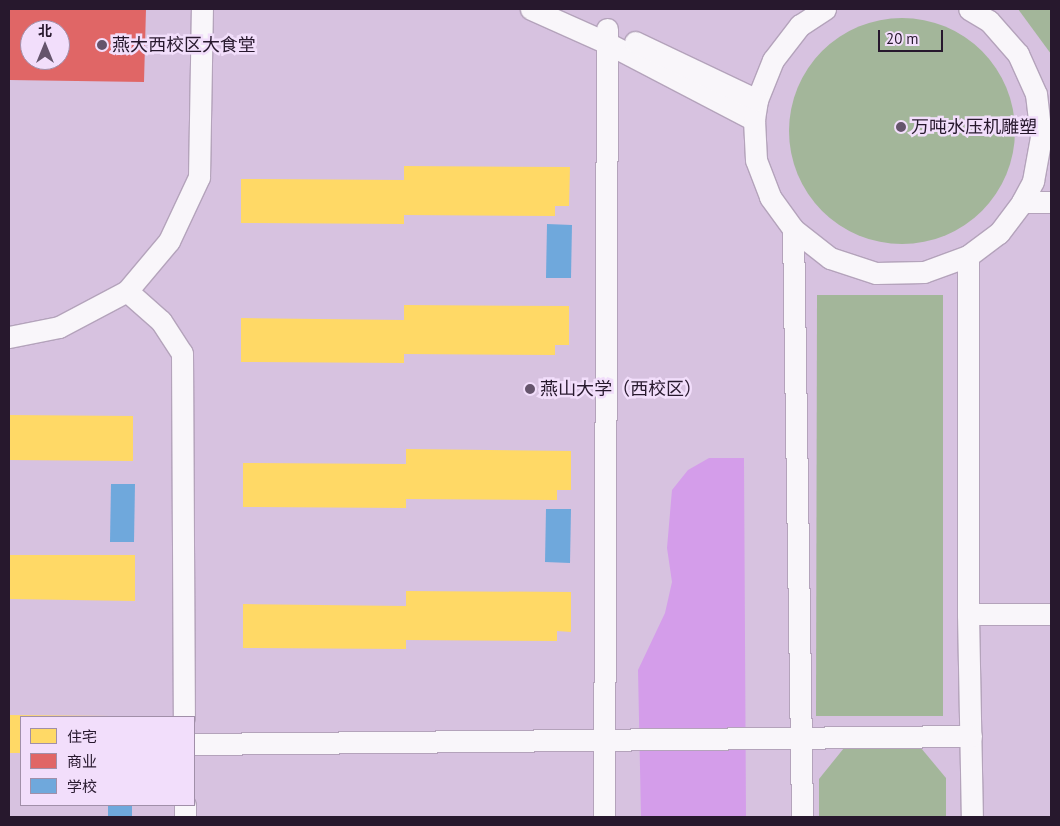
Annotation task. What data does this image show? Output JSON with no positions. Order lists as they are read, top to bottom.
{
  "places": ["燕大西校区大食堂", "万吨水压机雕塑", "燕山大学（西校区）"],
  "legend": ["住宅", "商业", "学校"],
  "scale_bar": "20 m",
  "north": "top"
}
